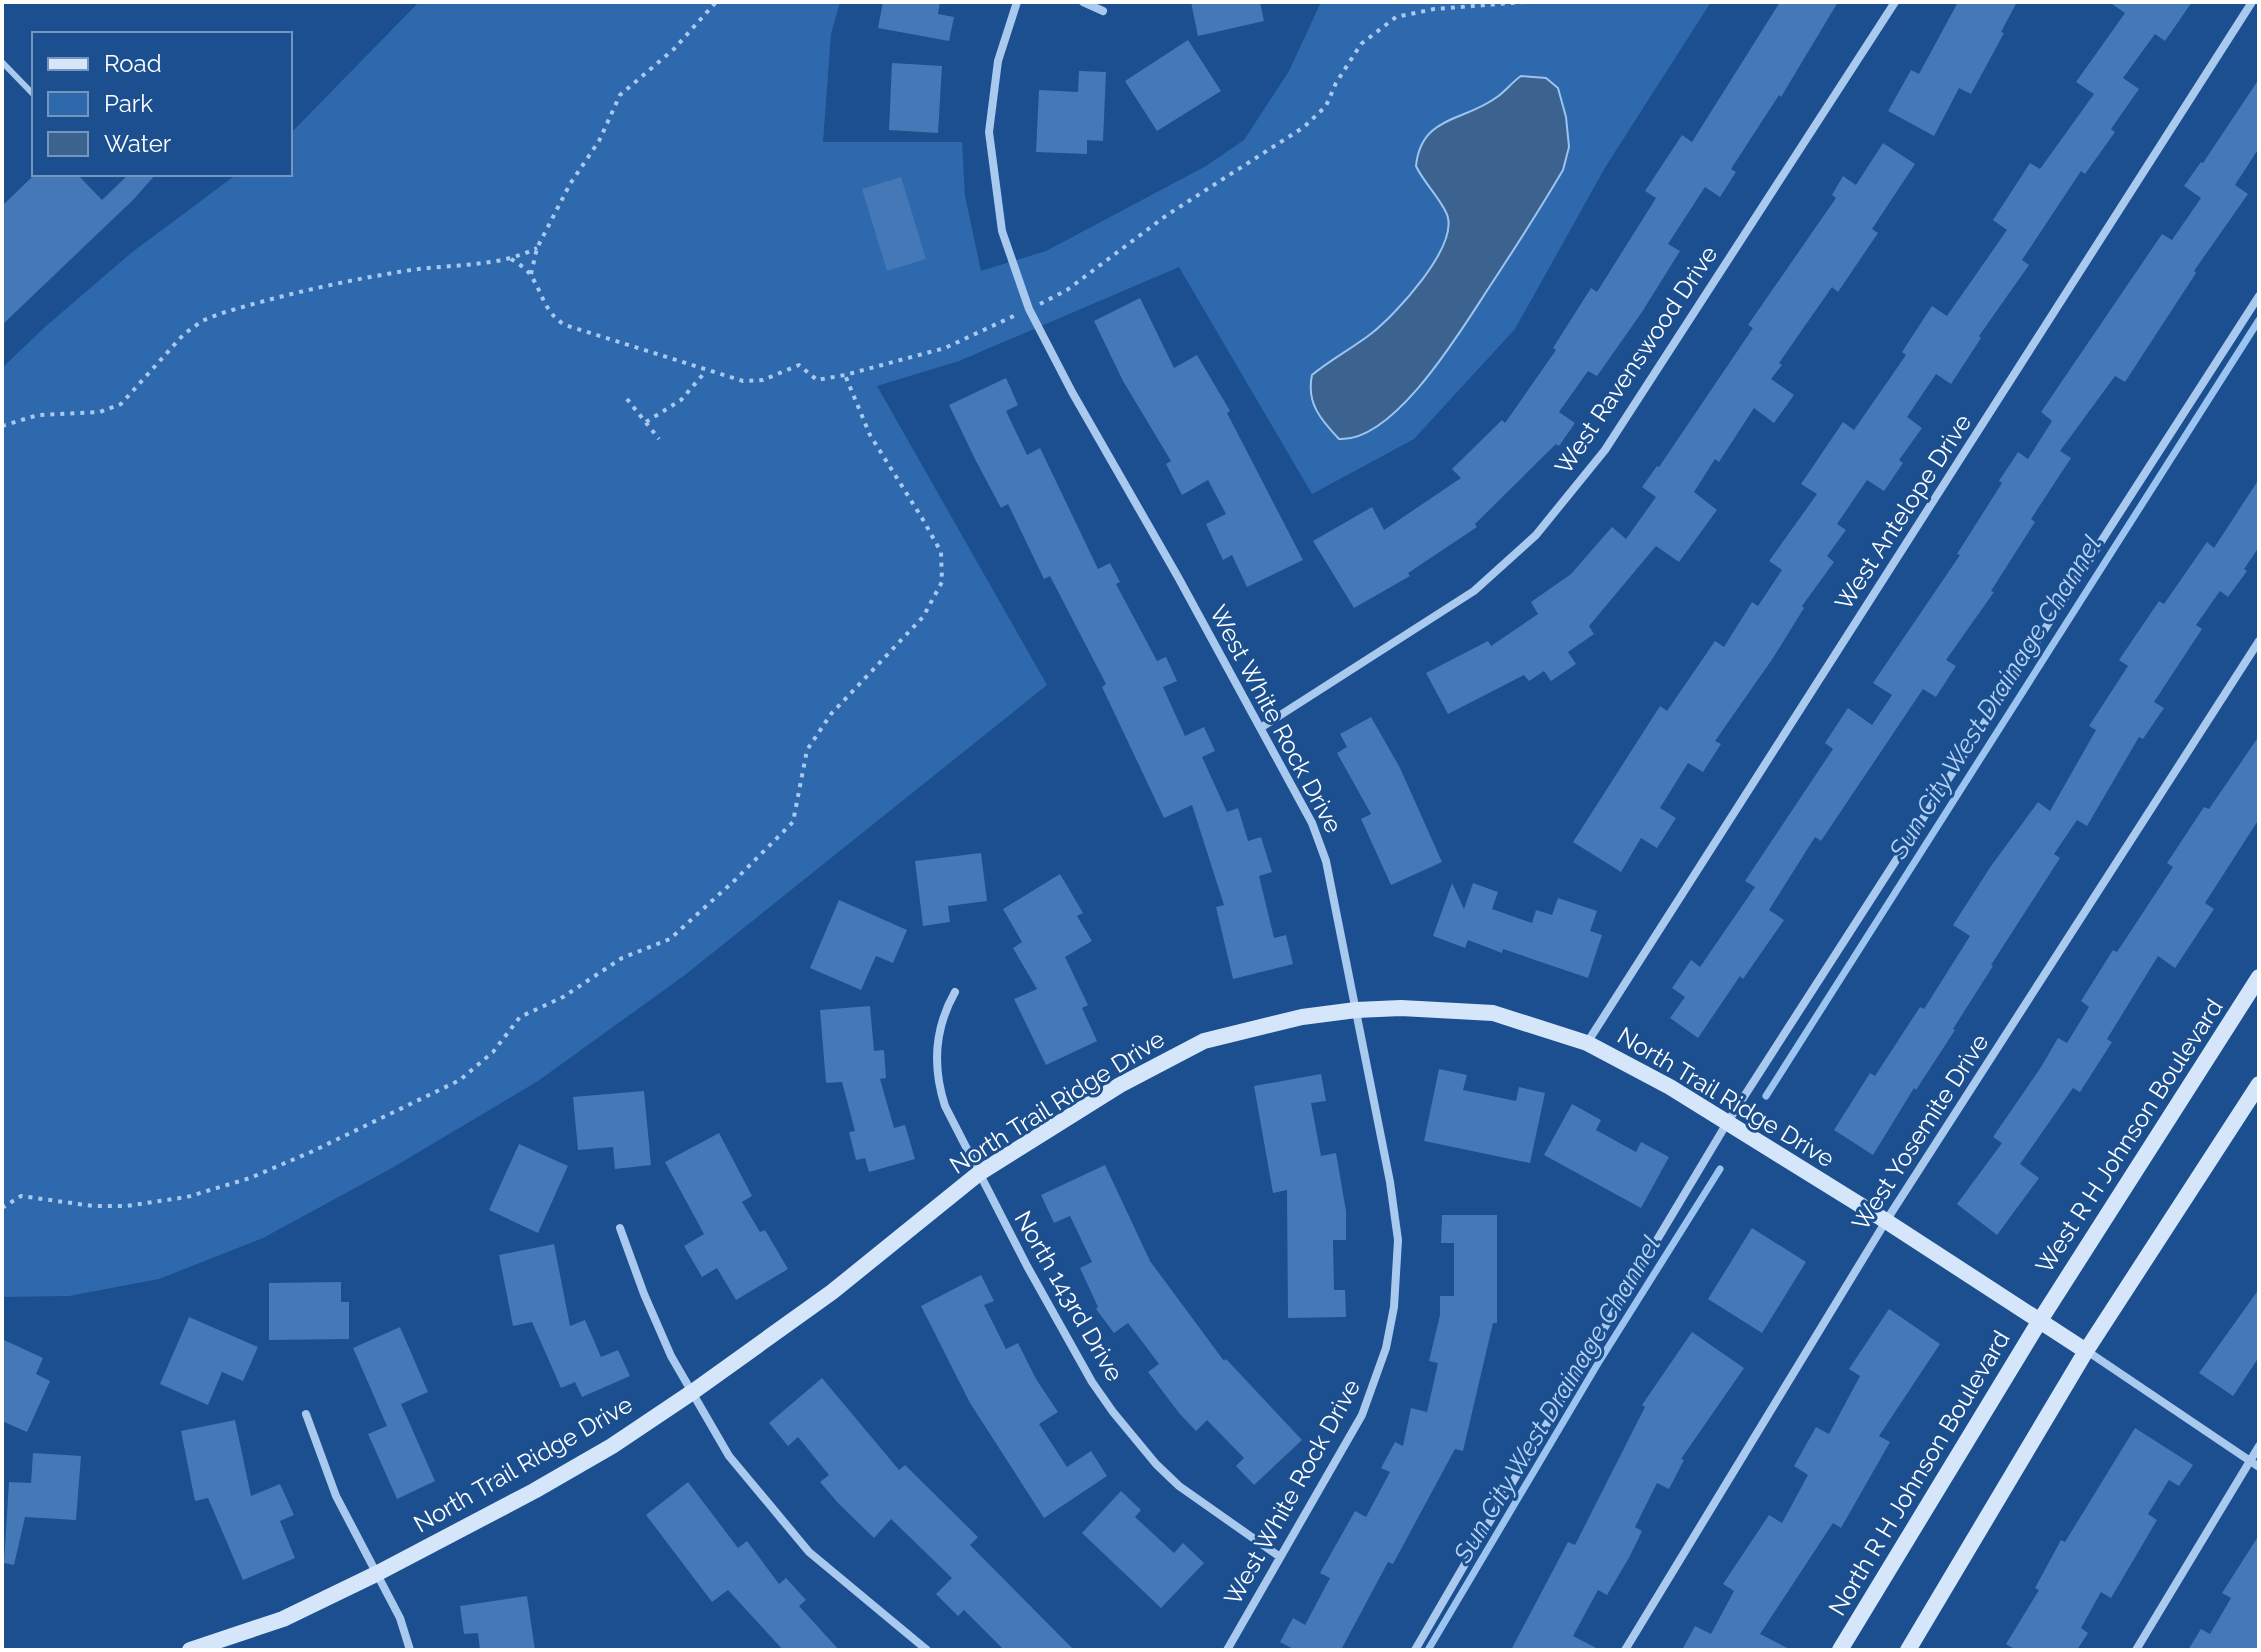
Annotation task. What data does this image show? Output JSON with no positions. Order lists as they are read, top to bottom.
{
  "streets": {
    "street": [
      "West Ravenswood Drive",
      "West Antelope Drive",
      "West White Rock Drive",
      "North Trail Ridge Drive",
      "West Yosemite Drive",
      "West R H Johnson Boulevard",
      "North 143rd Drive",
      "North R H Johnson Boulevard"
    ]
  },
  "crossings": [
    ["West Ravenswood Drive", "West White Rock Drive"],
    ["West Antelope Drive", "North Trail Ridge Drive"],
    ["West White Rock Drive", "North Trail Ridge Drive"],
    ["West White Rock Drive", "North 143rd Drive"],
    ["North Trail Ridge Drive", "West Yosemite Drive"],
    ["North Trail Ridge Drive", "West R H Johnson Boulevard"],
    ["North Trail Ridge Drive", "North 143rd Drive"],
    ["North Trail Ridge Drive", "North R H Johnson Boulevard"],
    ["West R H Johnson Boulevard", "North R H Johnson Boulevard"]
  ],
  "water": ["Sun City West Drainage Channel"],
  "legend": ["Road", "Park", "Water"]
}
